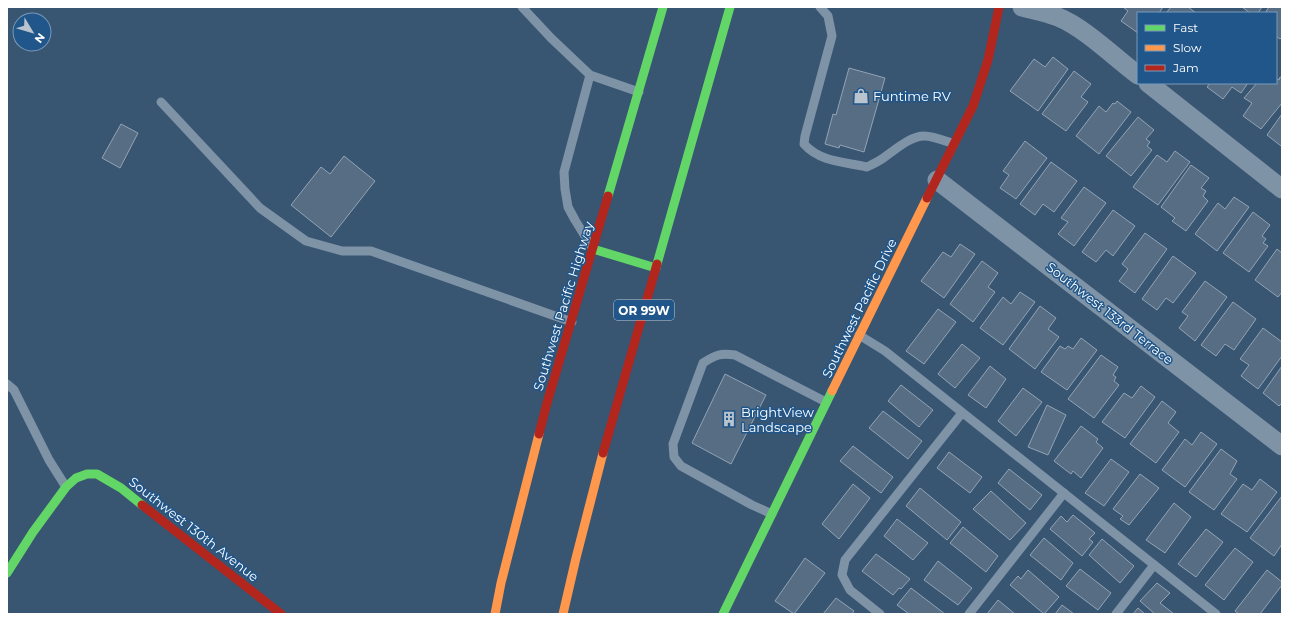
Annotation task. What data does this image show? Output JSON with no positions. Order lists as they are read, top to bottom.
{
  "streets": {
    "main road": [
      "Southwest Pacific Highway",
      "Southwest Pacific Drive",
      "OR 99W",
      "Southwest 130th Avenue"
    ],
    "street": ["Southwest 133rd Terrace"]
  },
  "crossings": [
    ["Southwest Pacific Drive", "Southwest 133rd Terrace"]
  ],
  "places": {
    "shop": ["Funtime RV"],
    "building": ["BrightView Landscape"]
  },
  "legend": ["Fast", "Slow", "Jam"],
  "north": "bottom right"
}
